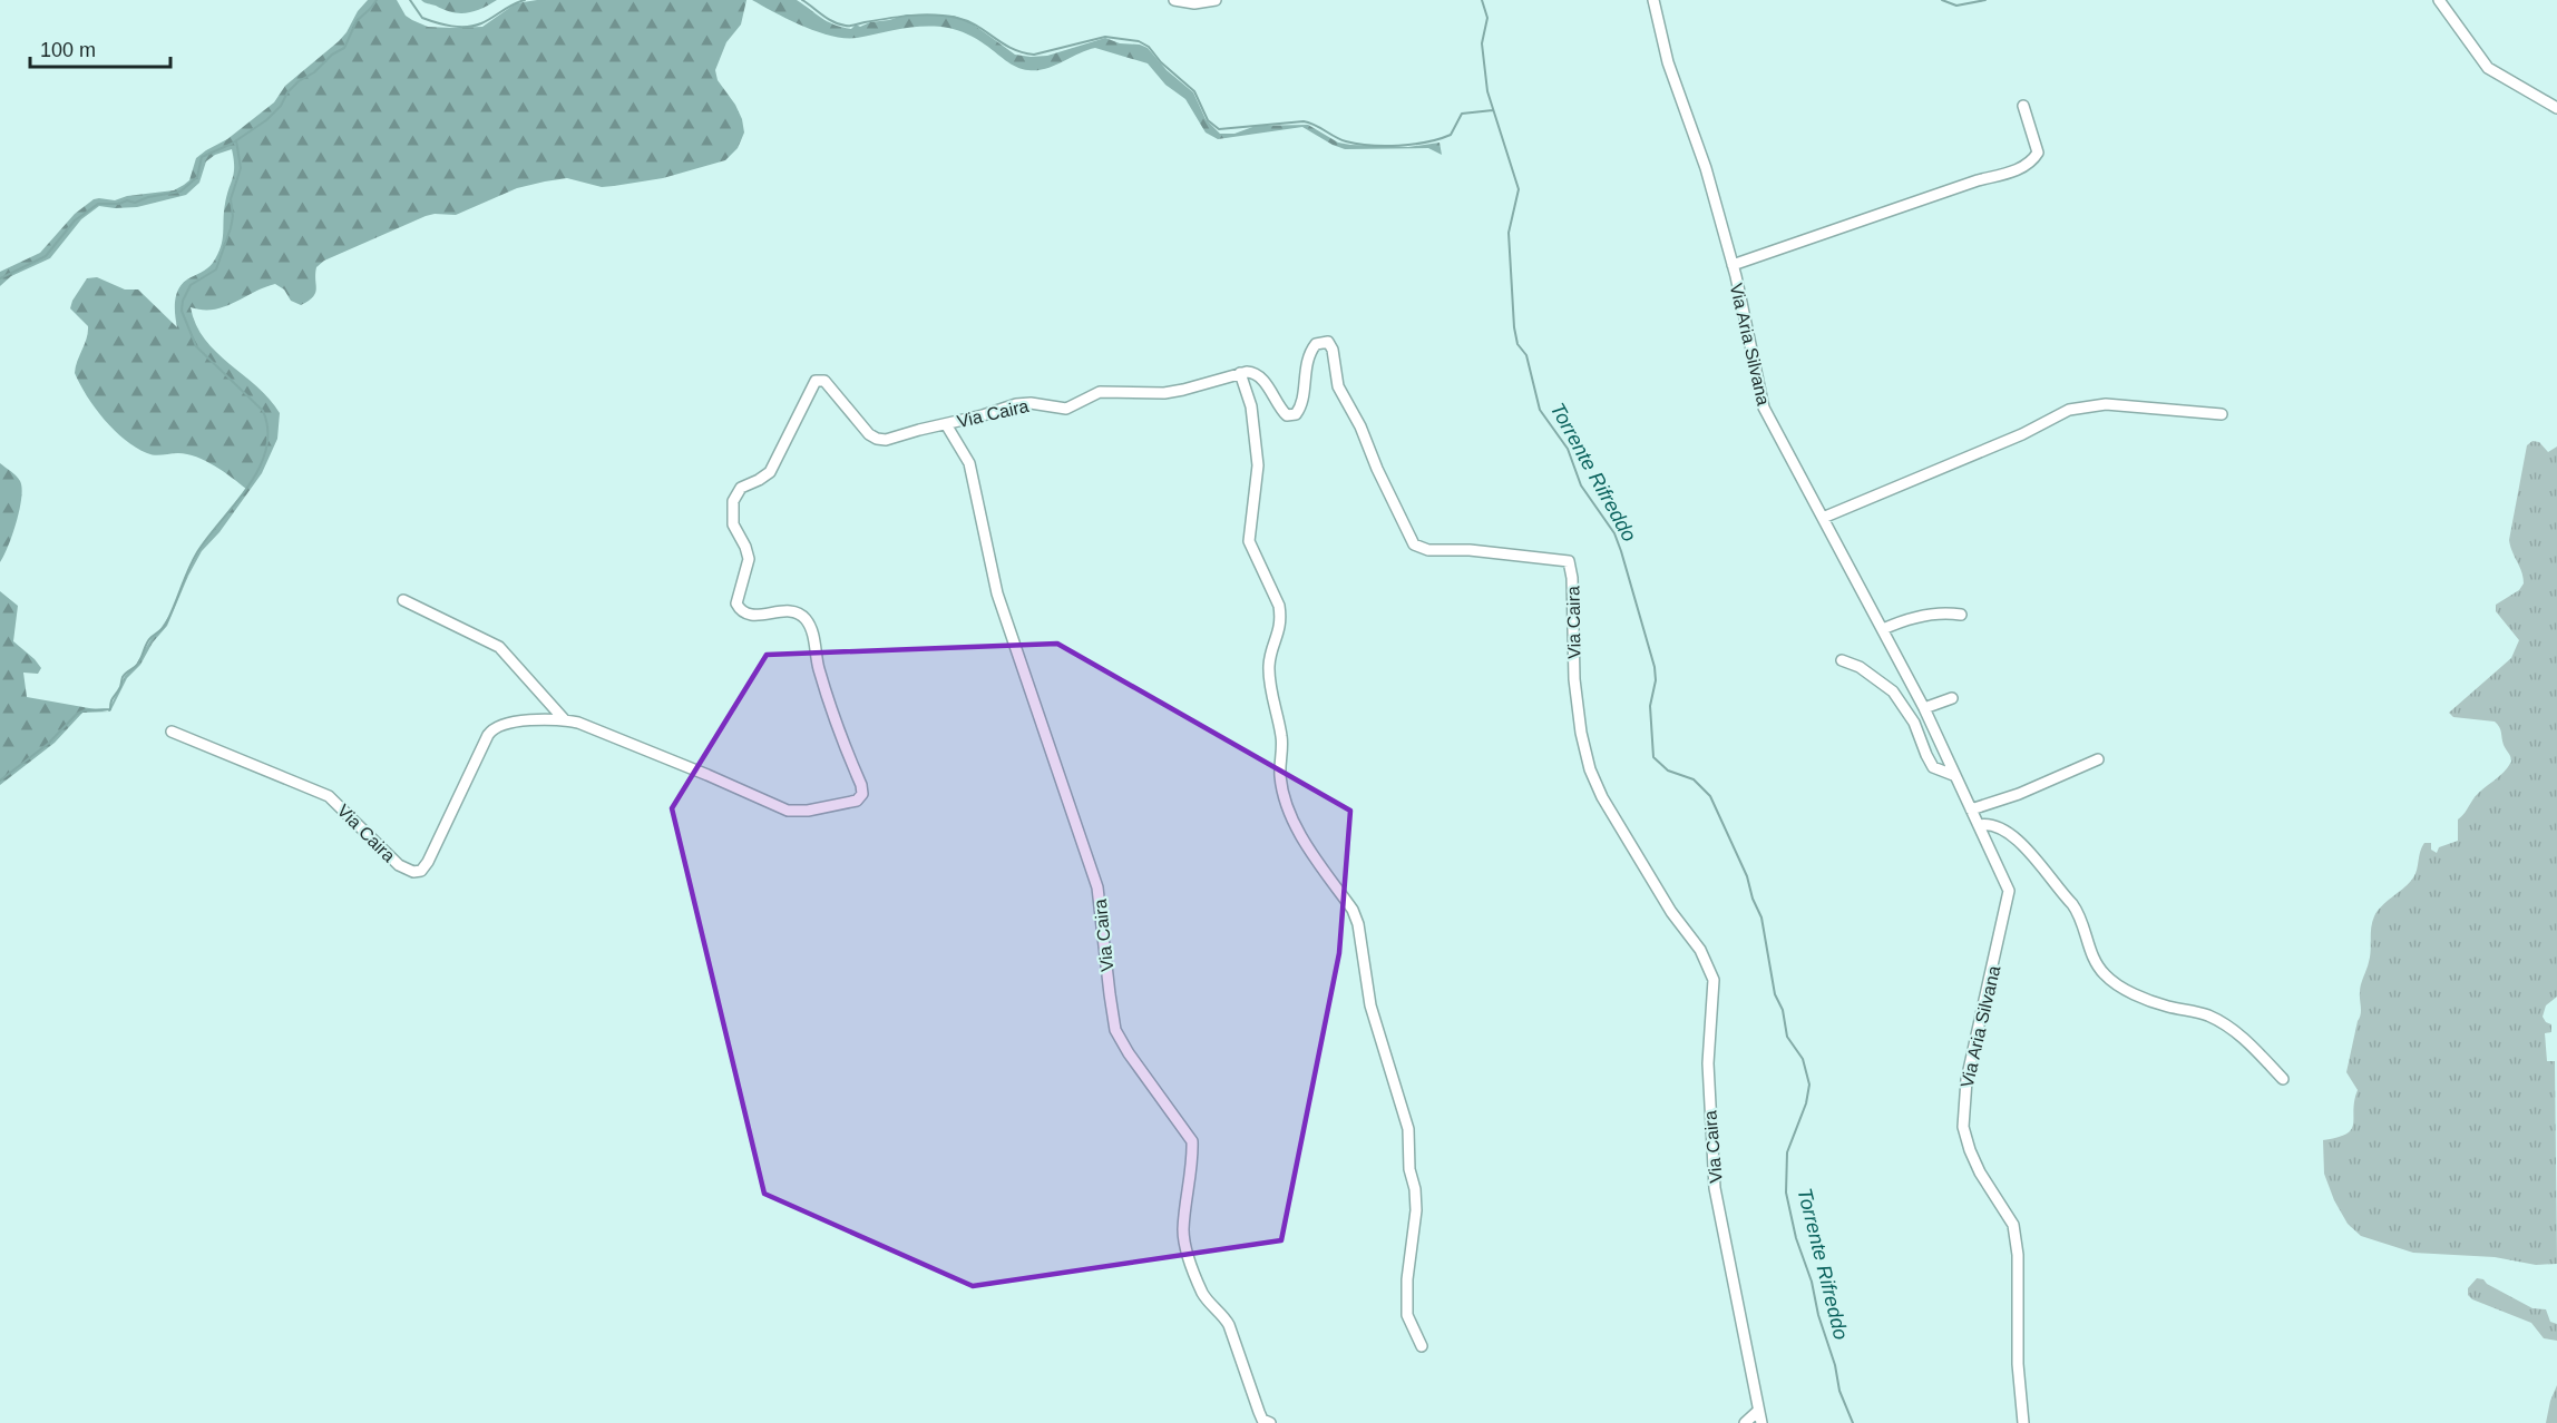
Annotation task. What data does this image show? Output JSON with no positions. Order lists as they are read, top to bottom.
{
  "streets": {
    "street": ["Via Aria Silvana", "Via Caira"]
  },
  "water": ["Torrente Rifreddo"],
  "scale_bar": "100 m"
}
